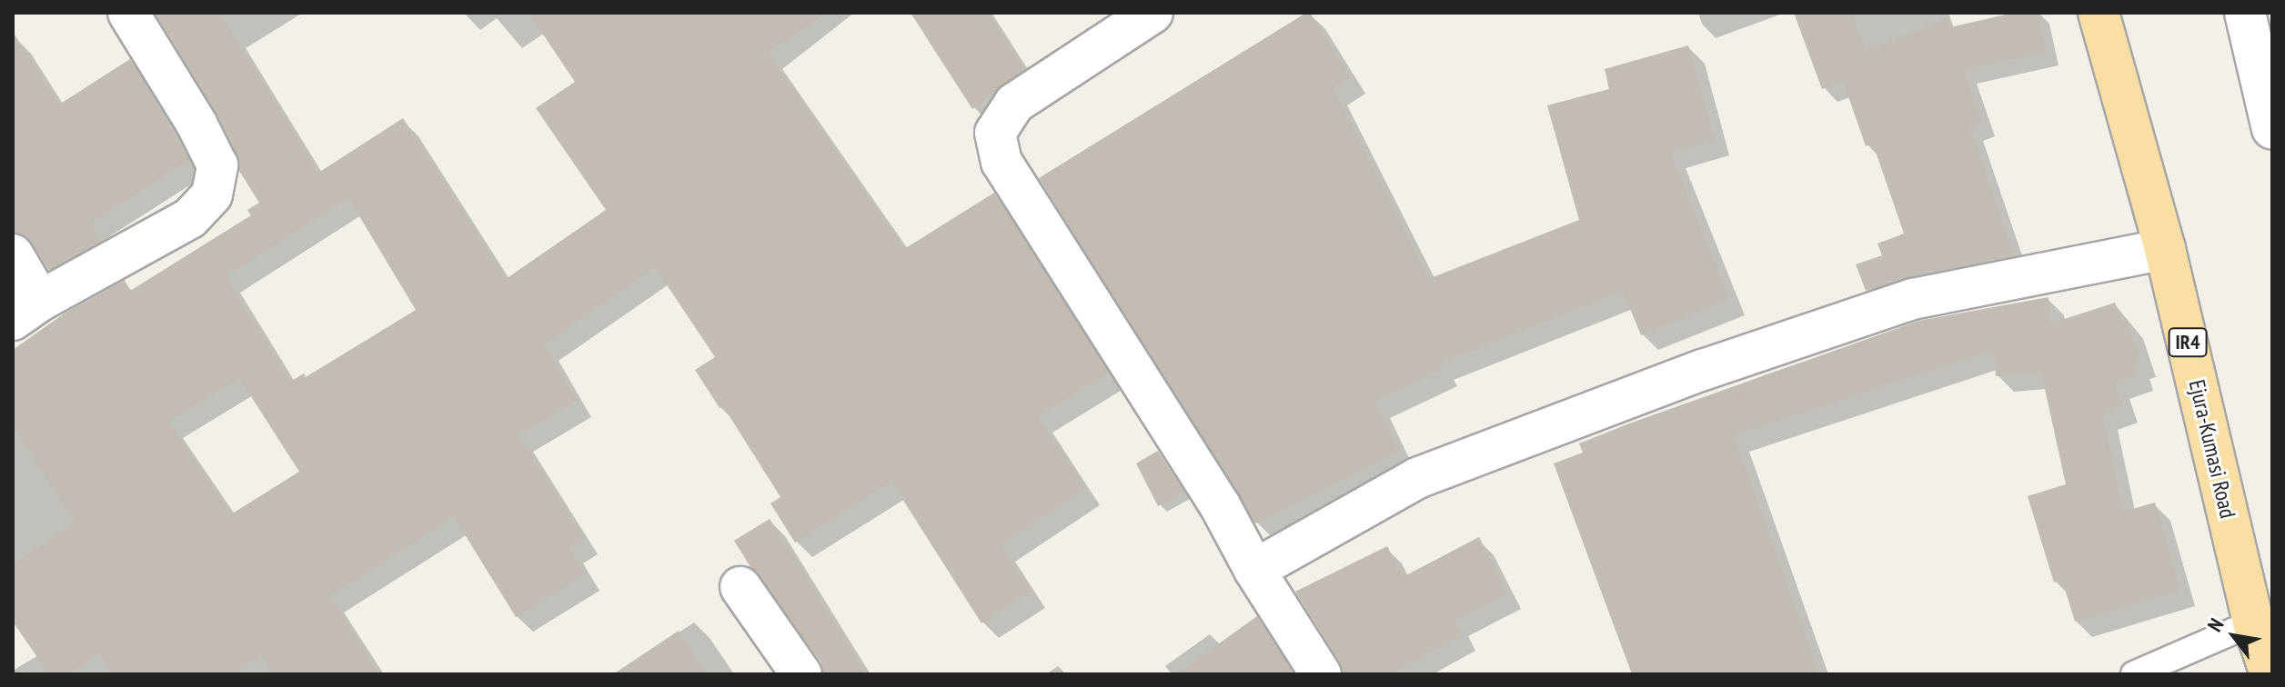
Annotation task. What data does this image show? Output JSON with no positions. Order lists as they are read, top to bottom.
{
  "streets": {
    "main road": ["IR4", "Ejura-Kumasi Road"]
  },
  "north": "top left"
}
